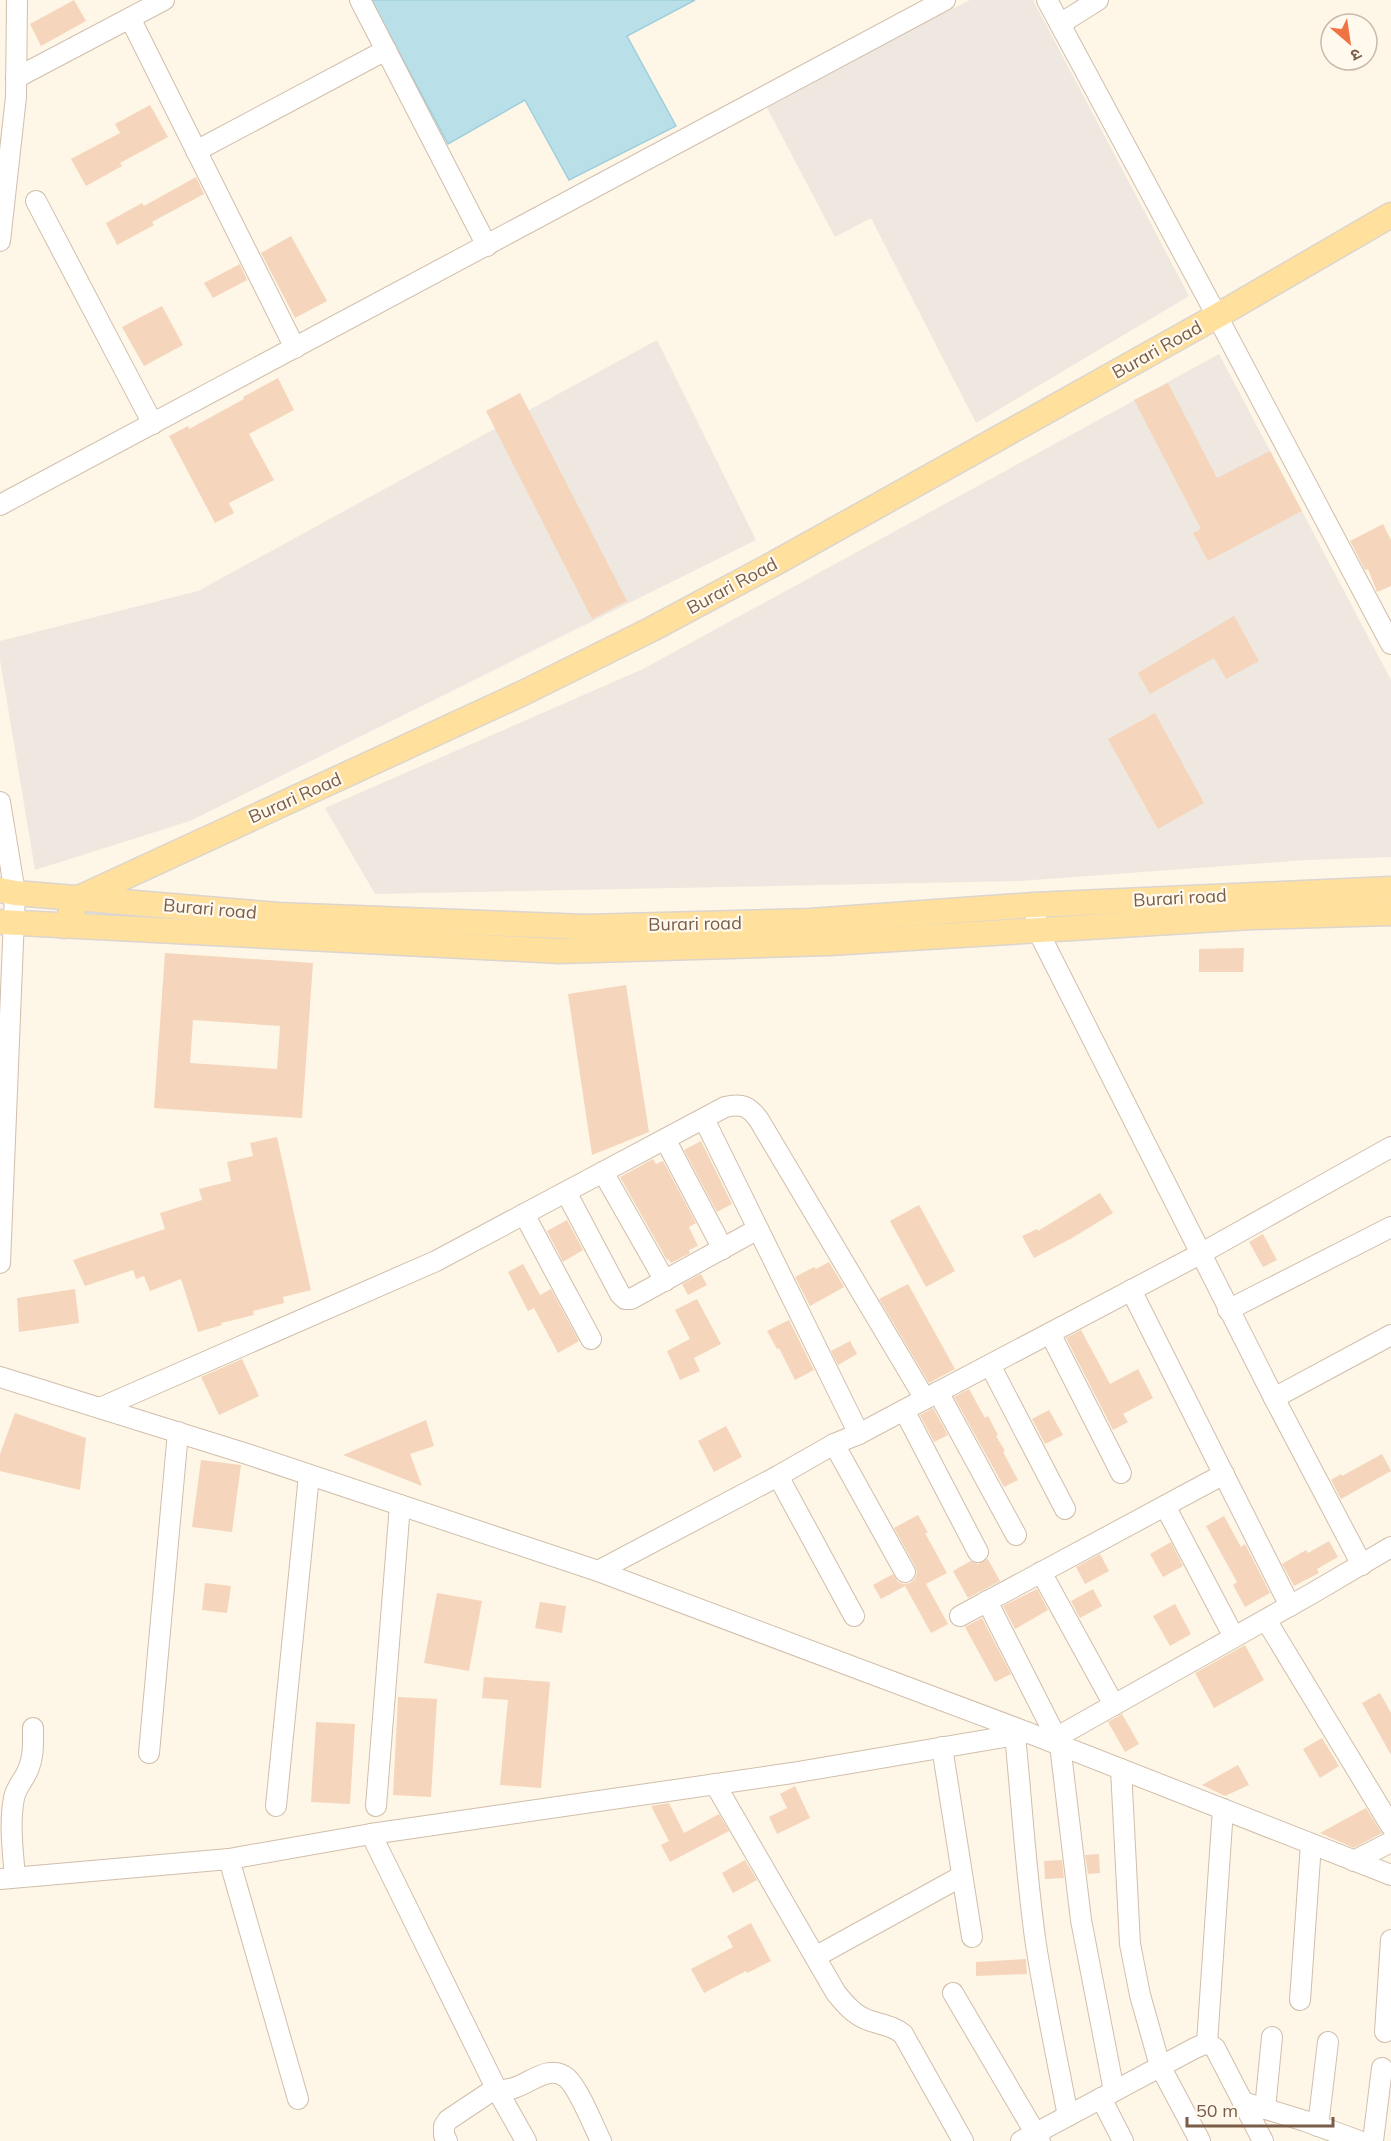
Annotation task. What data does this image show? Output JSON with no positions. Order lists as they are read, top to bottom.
{
  "streets": {
    "main road": ["Burari Road", "Burari road"]
  },
  "crossings": [
    ["Burari Road", "Burari road"]
  ],
  "scale_bar": "50 m",
  "north": "bottom right"
}
